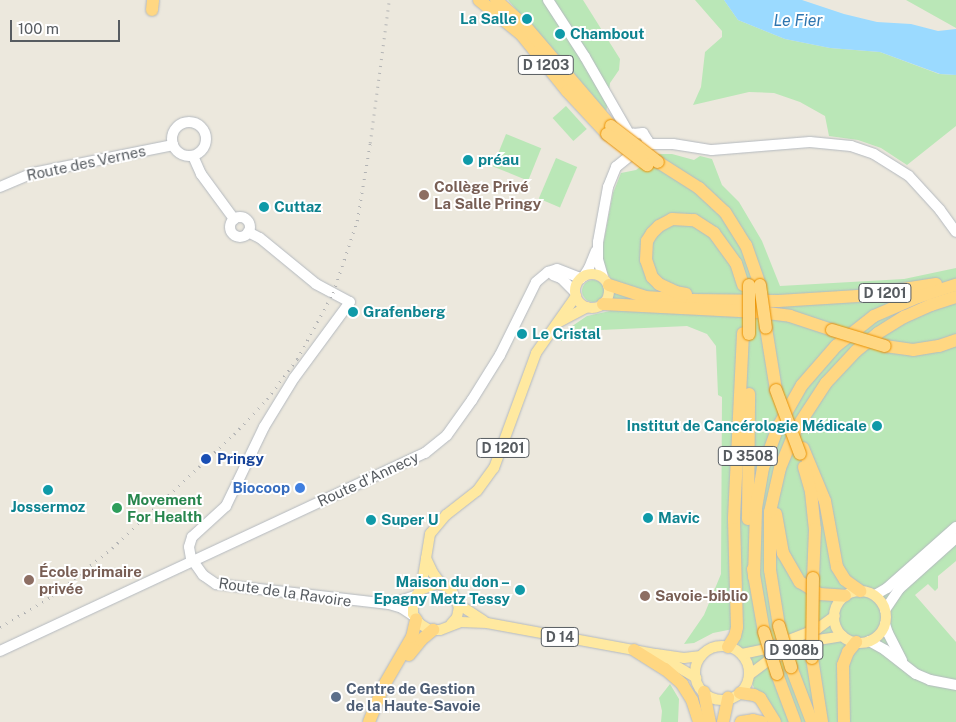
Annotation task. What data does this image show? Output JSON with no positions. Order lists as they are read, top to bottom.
{
  "streets": {
    "highway": ["D 1203", "D 1201", "D 3508"],
    "main road": ["Route de la Ravoire", "D 14", "D 908b"],
    "street": ["Route des Vernes", "Route d'Annecy"]
  },
  "crossings": [
    ["D 1203", "D 3508"],
    ["D 1201", "Route de la Ravoire"],
    ["D 1201", "D 14"],
    ["Route d'Annecy", "Route de la Ravoire"],
    ["Route de la Ravoire", "D 14"],
    ["D 14", "D 908b"]
  ],
  "water": ["Le Fier"],
  "places": [
    "La Salle",
    "Chambout",
    "préau",
    "Collège Privé La Salle Pringy",
    "Cuttaz",
    "Grafenberg",
    "Le Cristal",
    "Institut de Cancérologie Médicale",
    "Pringy",
    "Biocoop",
    "Jossermoz",
    "Movement For Health",
    "Mavic",
    "Super U",
    "École primaire privée",
    "Maison du don – Epagny Metz Tessy",
    "Savoie-biblio",
    "Centre de Gestion de la Haute-Savoie"
  ],
  "scale_bar": "100 m"
}
